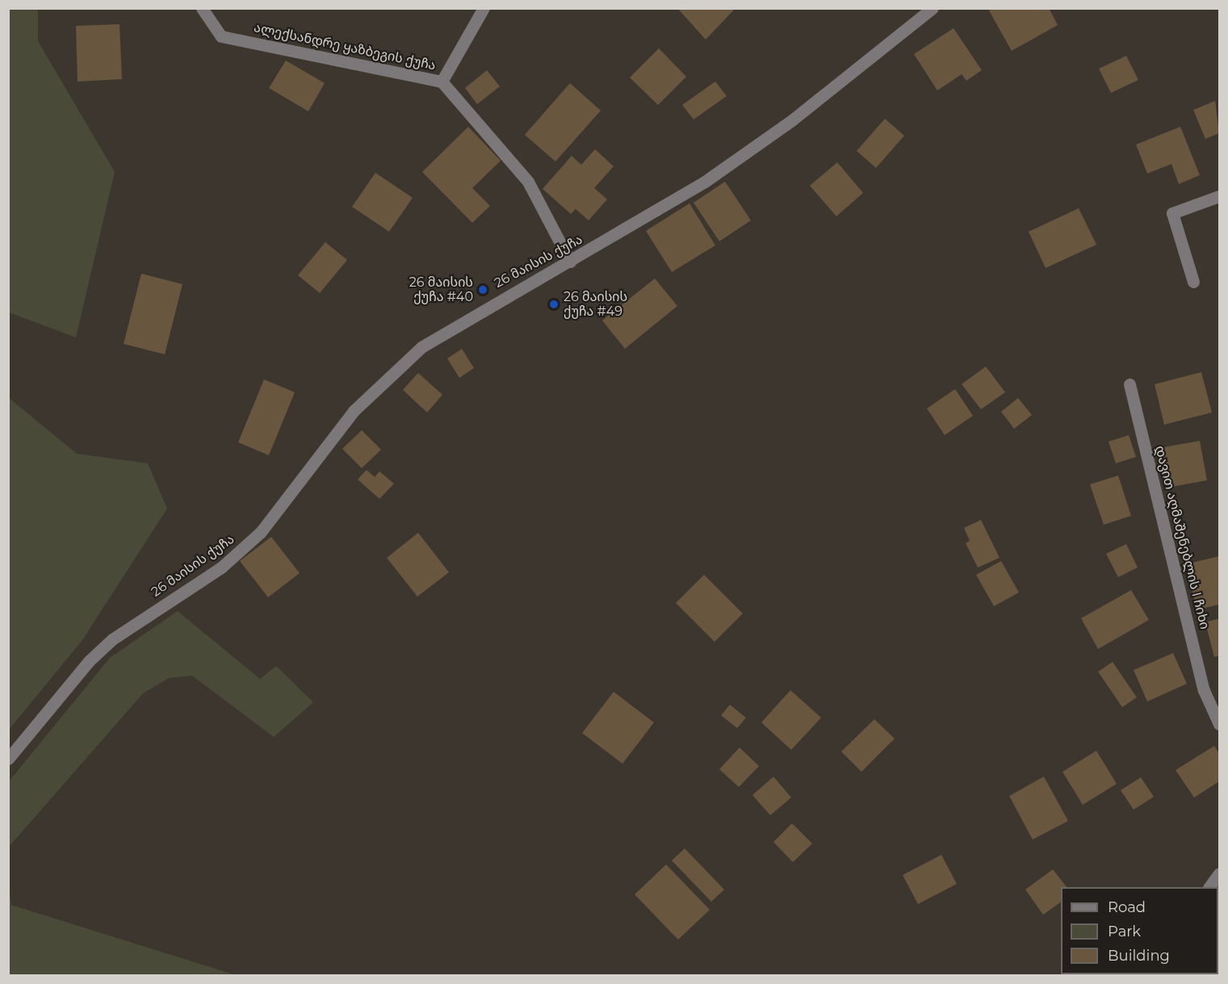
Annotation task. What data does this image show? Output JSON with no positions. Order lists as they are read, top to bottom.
{
  "streets": {
    "street": ["ალექსანდრე ყაზბეგის ქუჩა", "26 მაისის ქუჩა", "დავით აღმაშენებლის I ჩიხი"]
  },
  "places": ["26 მაისის ქუჩა #40", "26 მაისის ქუჩა #49"],
  "legend": ["Road", "Park", "Building"]
}
